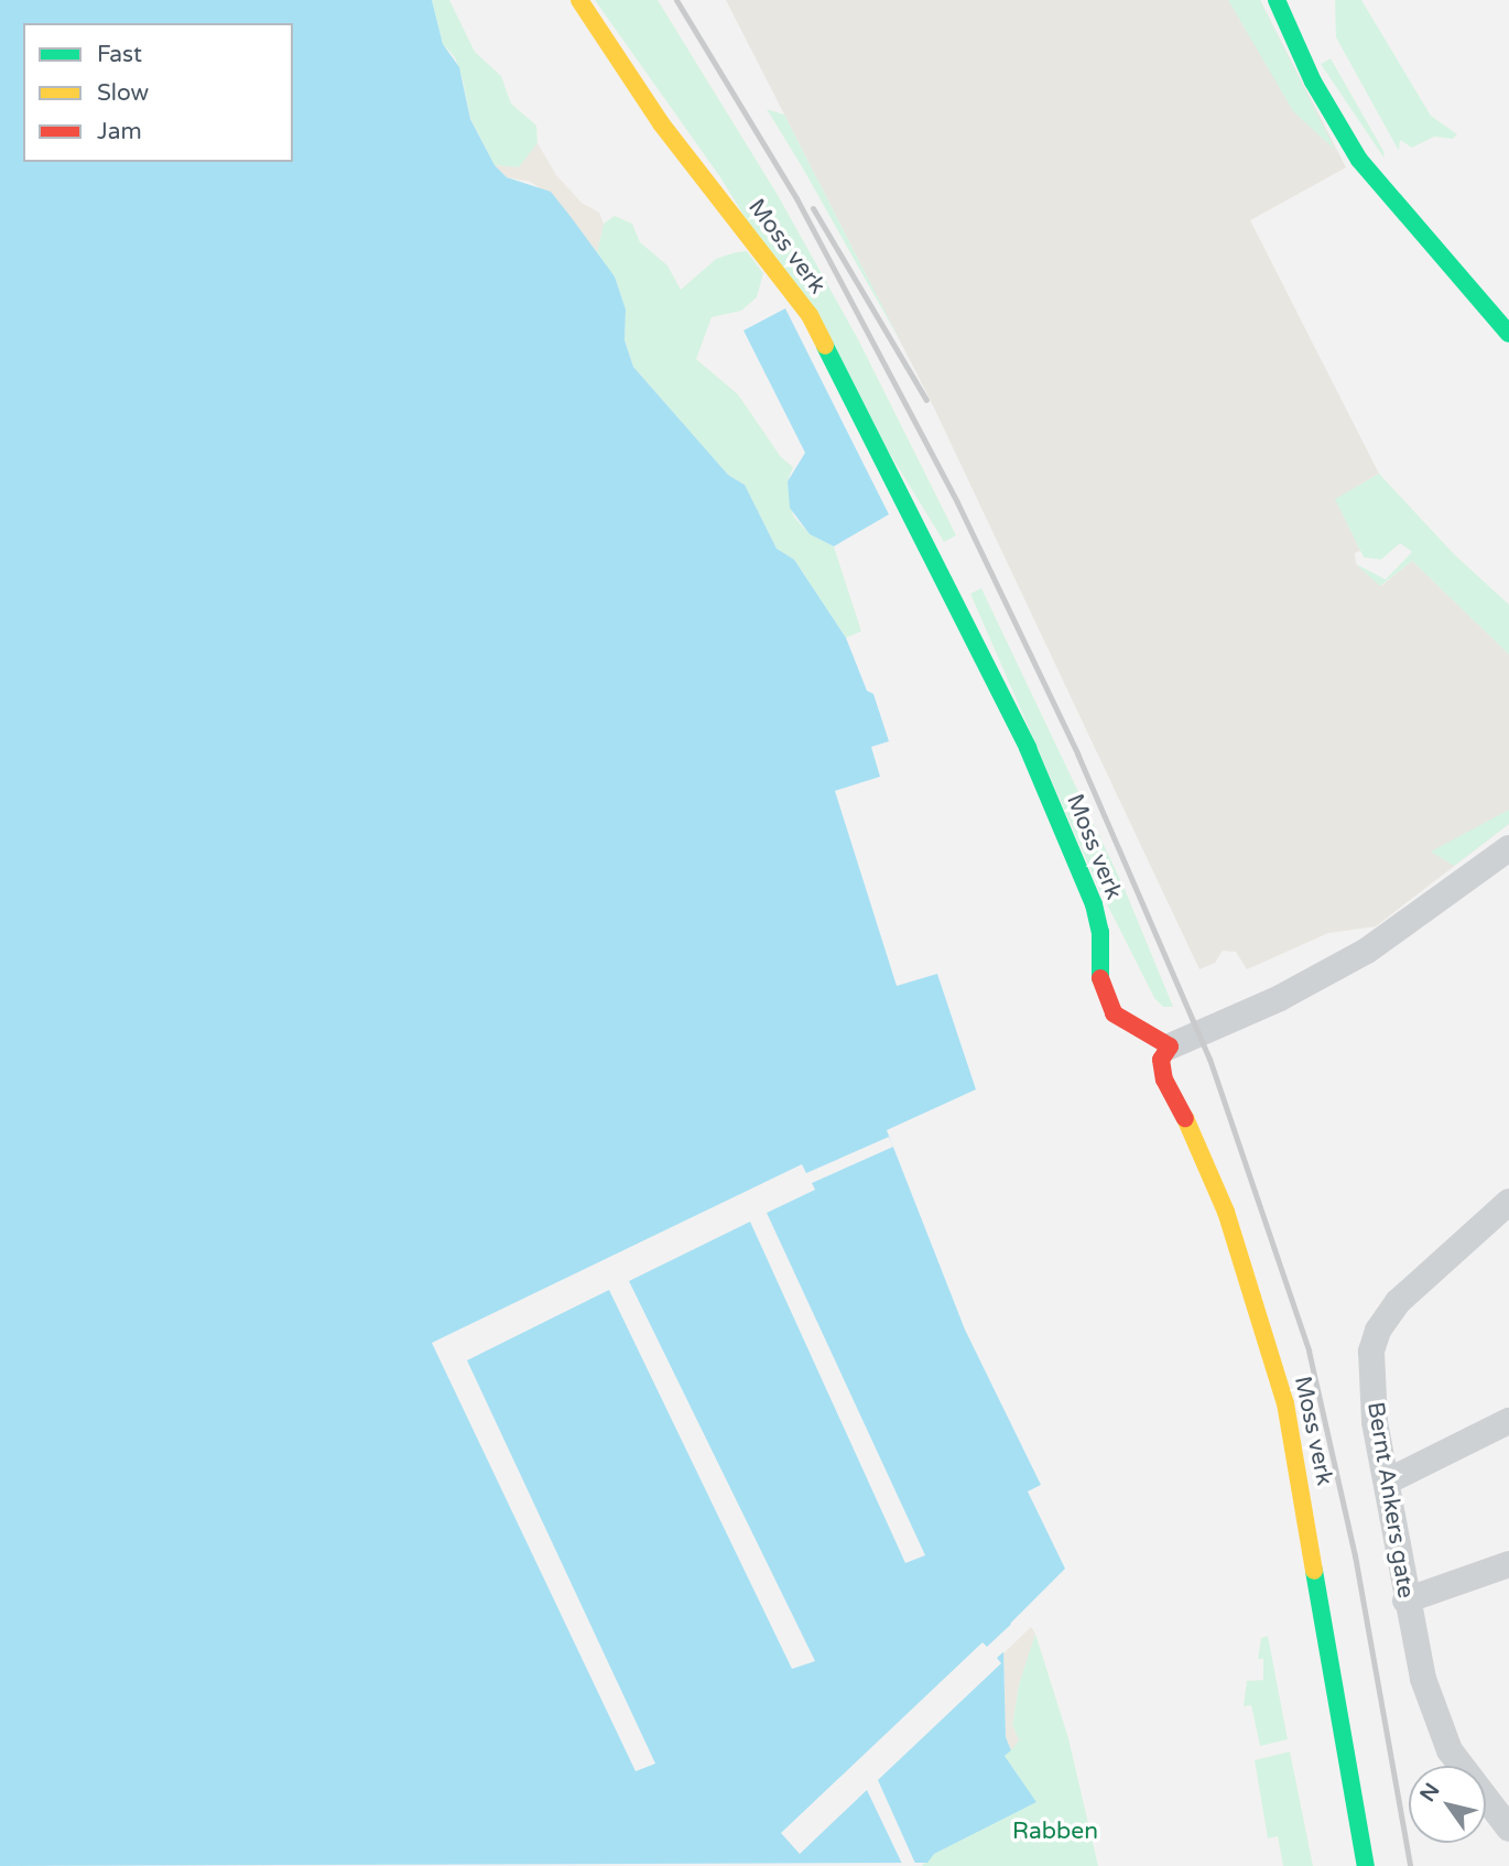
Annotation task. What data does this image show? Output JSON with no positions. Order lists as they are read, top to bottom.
{
  "streets": {
    "street": ["Moss verk", "Bernt Ankers gate"]
  },
  "parks": ["Rabben"],
  "legend": ["Fast", "Slow", "Jam"],
  "north": "top left"
}
